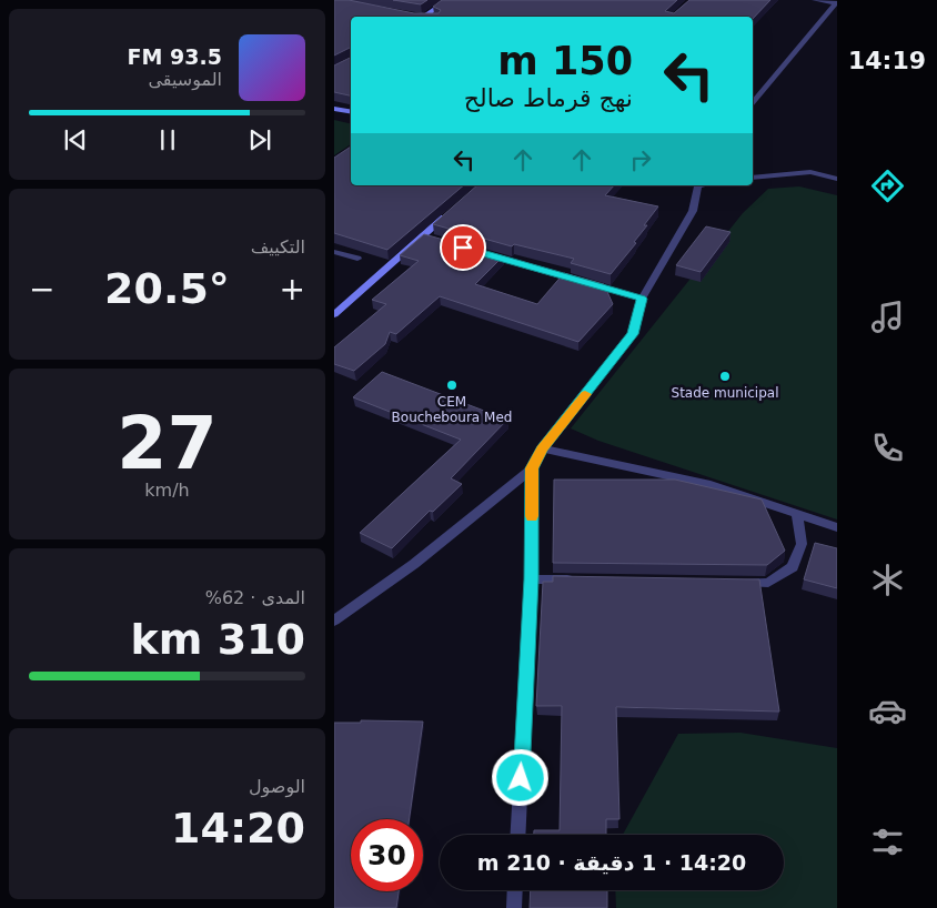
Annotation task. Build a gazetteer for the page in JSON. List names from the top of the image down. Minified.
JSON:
{"places":["Stade municipal","CEM Boucheboura Med"],"page":{"tabs":"14:19","turn":["150 m","نهج قرماط صالح"],"song":["93.5 FM","الموسيقى"],"tile":["التكييف",["27","km/h"],["المدى · 62%","310 km"],["الوصول","14:20"]],"heat":["−","20.5°","+"],"limit":"30","trip":"14:20 · 1 دقيقة · 210 m"}}
